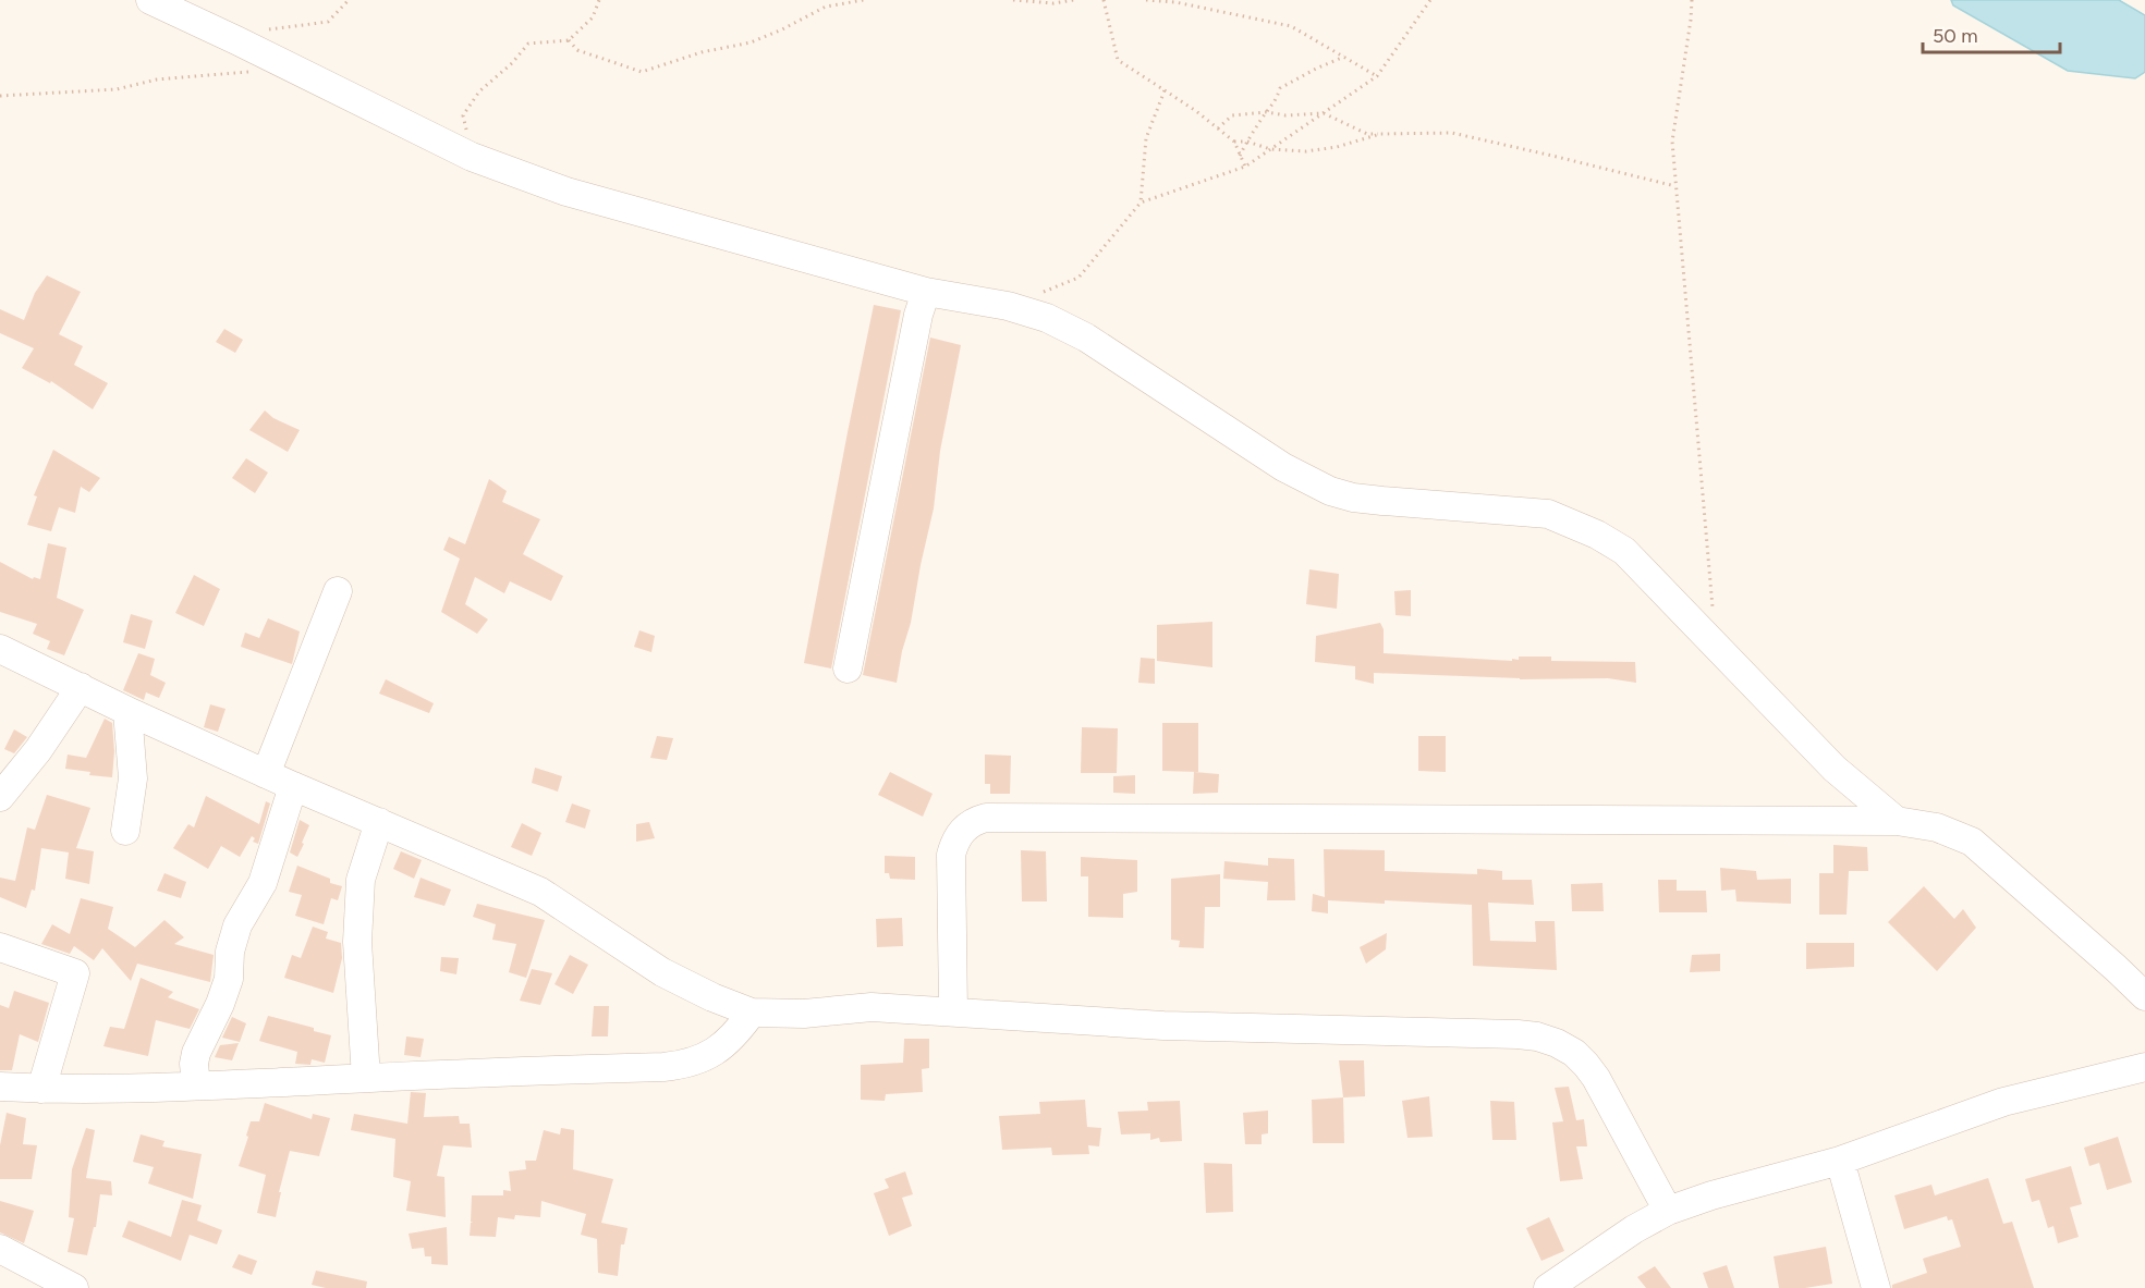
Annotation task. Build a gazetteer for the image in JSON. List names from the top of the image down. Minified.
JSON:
{"scale_bar":"50 m"}
